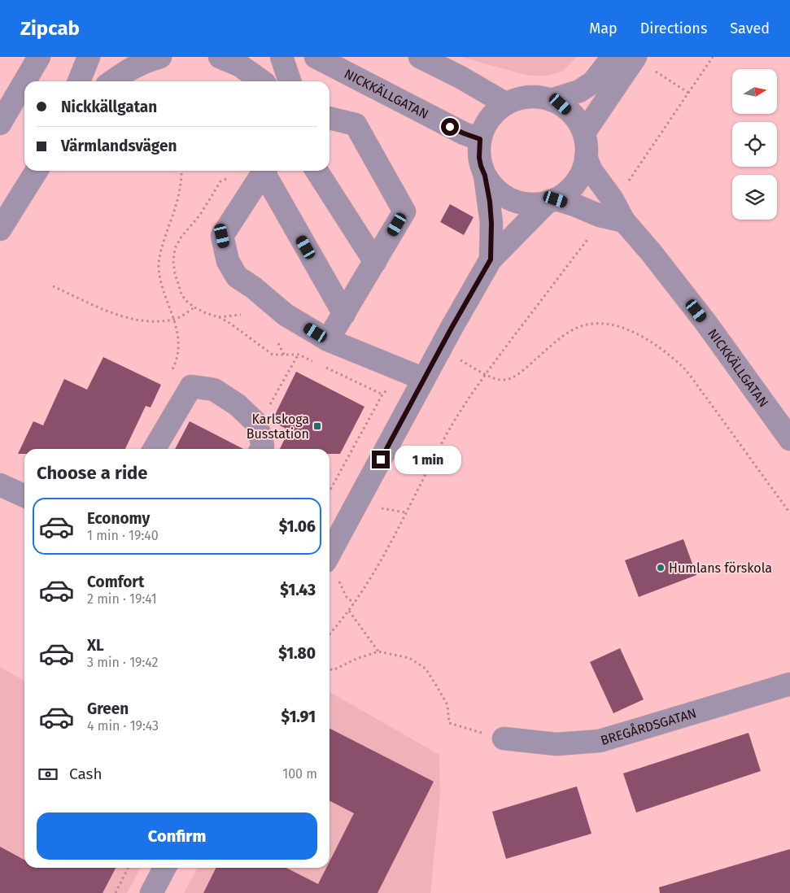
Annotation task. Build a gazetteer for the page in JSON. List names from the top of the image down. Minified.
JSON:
{"streets":{"street":["NICKKÄLLGATAN","BREGÅRDSGATAN"]},"places":{"transit":["Karlskoga Busstation"],"other":["Humlans förskola"]},"north":"right","page":{"header":"Zipcab","nav":["Map","Directions","Saved"],"banner":["Nickkällgatan","Värmlandsvägen"],"bubble":"1 min","heading":"Choose a ride","list":[{"name":"Economy","note":"1 min · 19:40","value":"$1.06"},{"name":"Comfort","note":"2 min · 19:41","value":"$1.43"},{"name":"XL","note":"3 min · 19:42","value":"$1.80"},{"name":"Green","note":"4 min · 19:43","value":"$1.91"}],"pay":["Cash","100 m"],"buttons":"Confirm"}}
